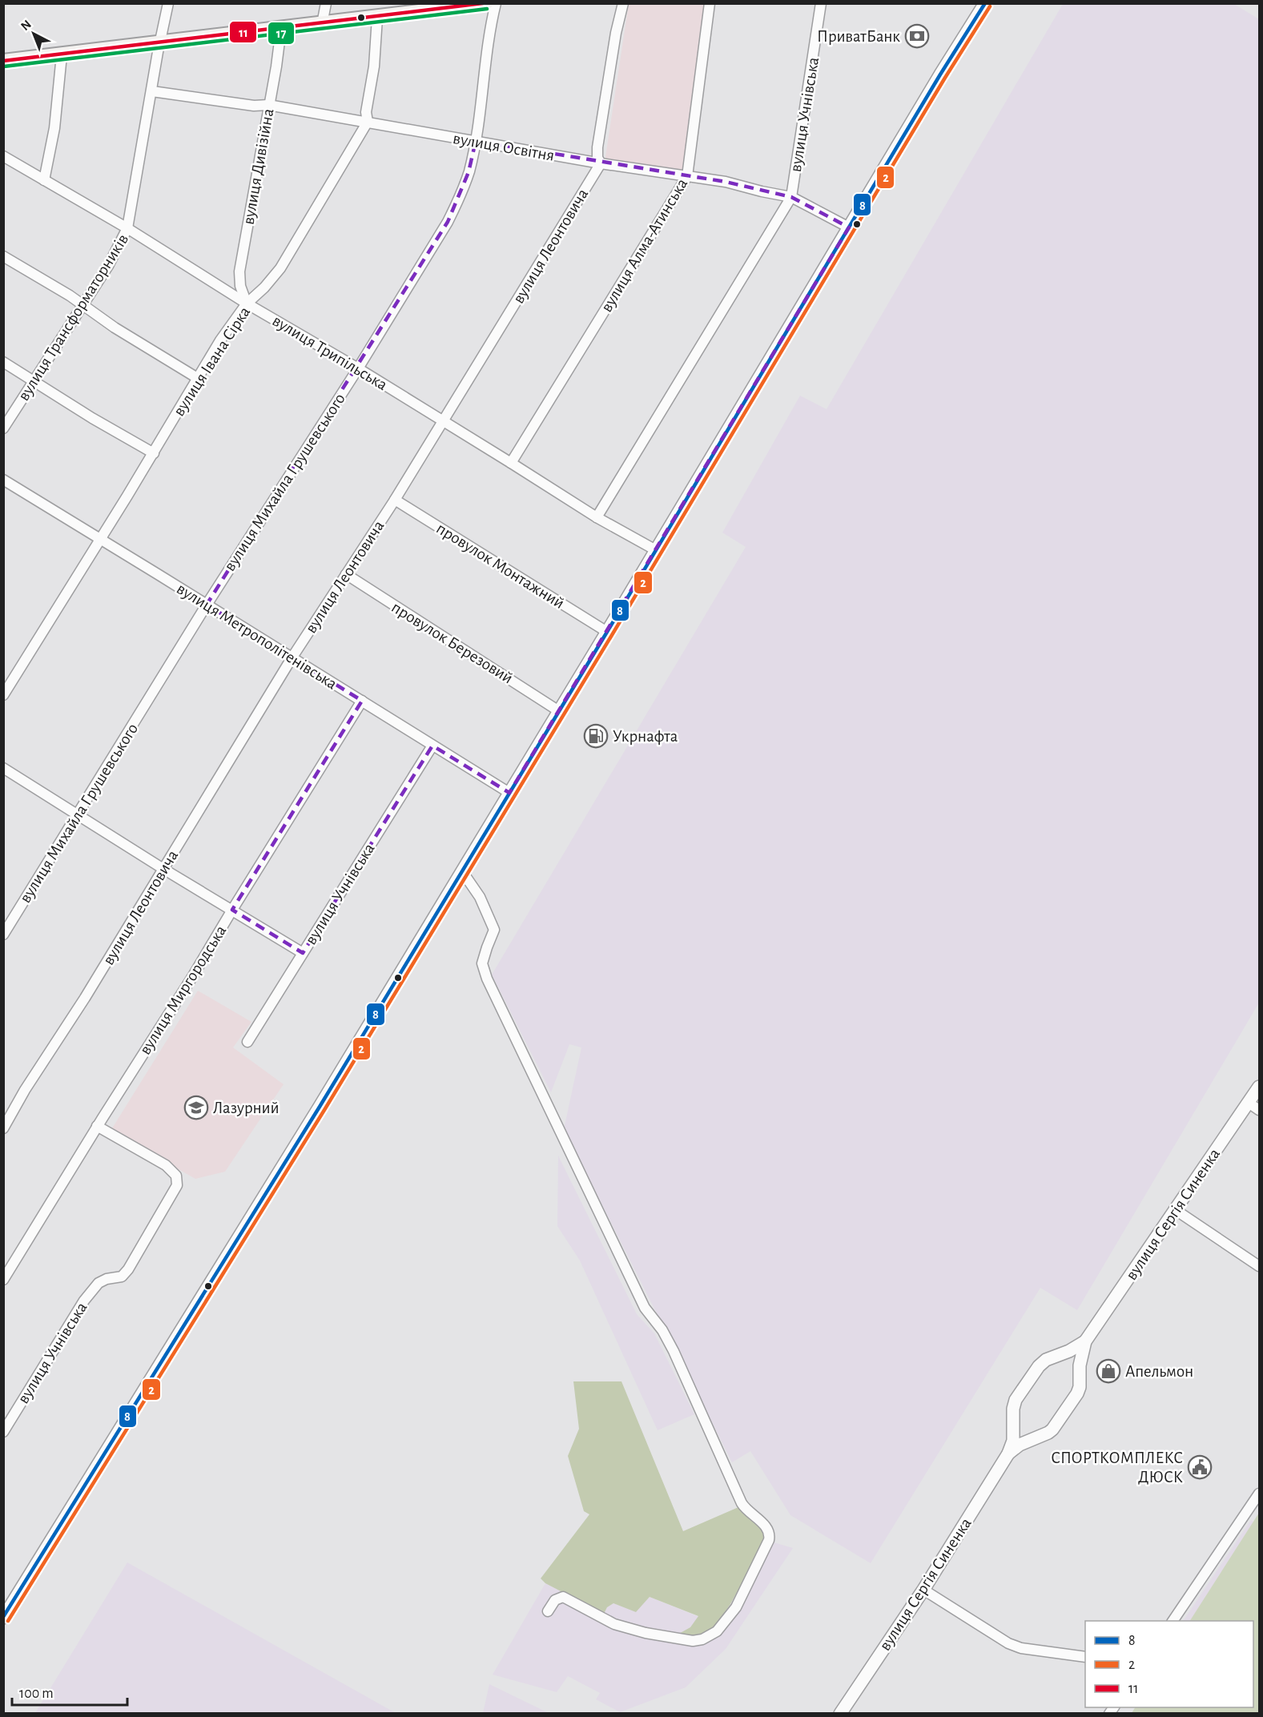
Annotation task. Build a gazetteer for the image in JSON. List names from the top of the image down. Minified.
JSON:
{"streets":{"street":["вулиця Учнівська","вулиця Освітня","вулиця Дивізійна","вулиця Алма-Атинська","вулиця Леонтовича","вулиця Трансформаторників","вулиця Трипільська","вулиця Івана Сірка","вулиця Михайла Грушевського","провулок Монтажний","вулиця Метрополітенівська","провулок Березовий","вулиця Миргородська","вулиця Сергія Синенка"]},"crossings":[["вулиця Учнівська","вулиця Освітня"],["вулиця Учнівська","вулиця Метрополітенівська"],["вулиця Учнівська","вулиця Миргородська"],["вулиця Освітня","вулиця Дивізійна"],["вулиця Освітня","вулиця Алма-Атинська"],["вулиця Освітня","вулиця Леонтовича"],["вулиця Освітня","вулиця Трансформаторників"],["вулиця Освітня","вулиця Івана Сірка"],["вулиця Освітня","вулиця Михайла Грушевського"],["вулиця Дивізійна","вулиця Трипільська"],["вулиця Дивізійна","вулиця Івана Сірка"],["вулиця Алма-Атинська","вулиця Трипільська"],["вулиця Леонтовича","вулиця Трипільська"],["вулиця Леонтовича","провулок Монтажний"],["вулиця Леонтовича","вулиця Метрополітенівська"],["вулиця Леонтовича","провулок Березовий"],["вулиця Трансформаторників","вулиця Трипільська"],["вулиця Трипільська","вулиця Івана Сірка"],["вулиця Трипільська","вулиця Михайла Грушевського"],["вулиця Івана Сірка","вулиця Метрополітенівська"],["вулиця Михайла Грушевського","вулиця Метрополітенівська"],["вулиця Метрополітенівська","вулиця Миргородська"]],"places":{"bank":["ПриватБанк"],"fuel station":["Укрнафта"],"school or university":["Лазурний"],"shop":["Апельмон"],"public building":["СПОРТКОМПЛЕКС ДЮСК"]},"lines":["transit line 8","transit line 11","transit line 2","transit line 17"],"legend":["8","2","11"],"scale_bar":"100 m","north":"top left"}
